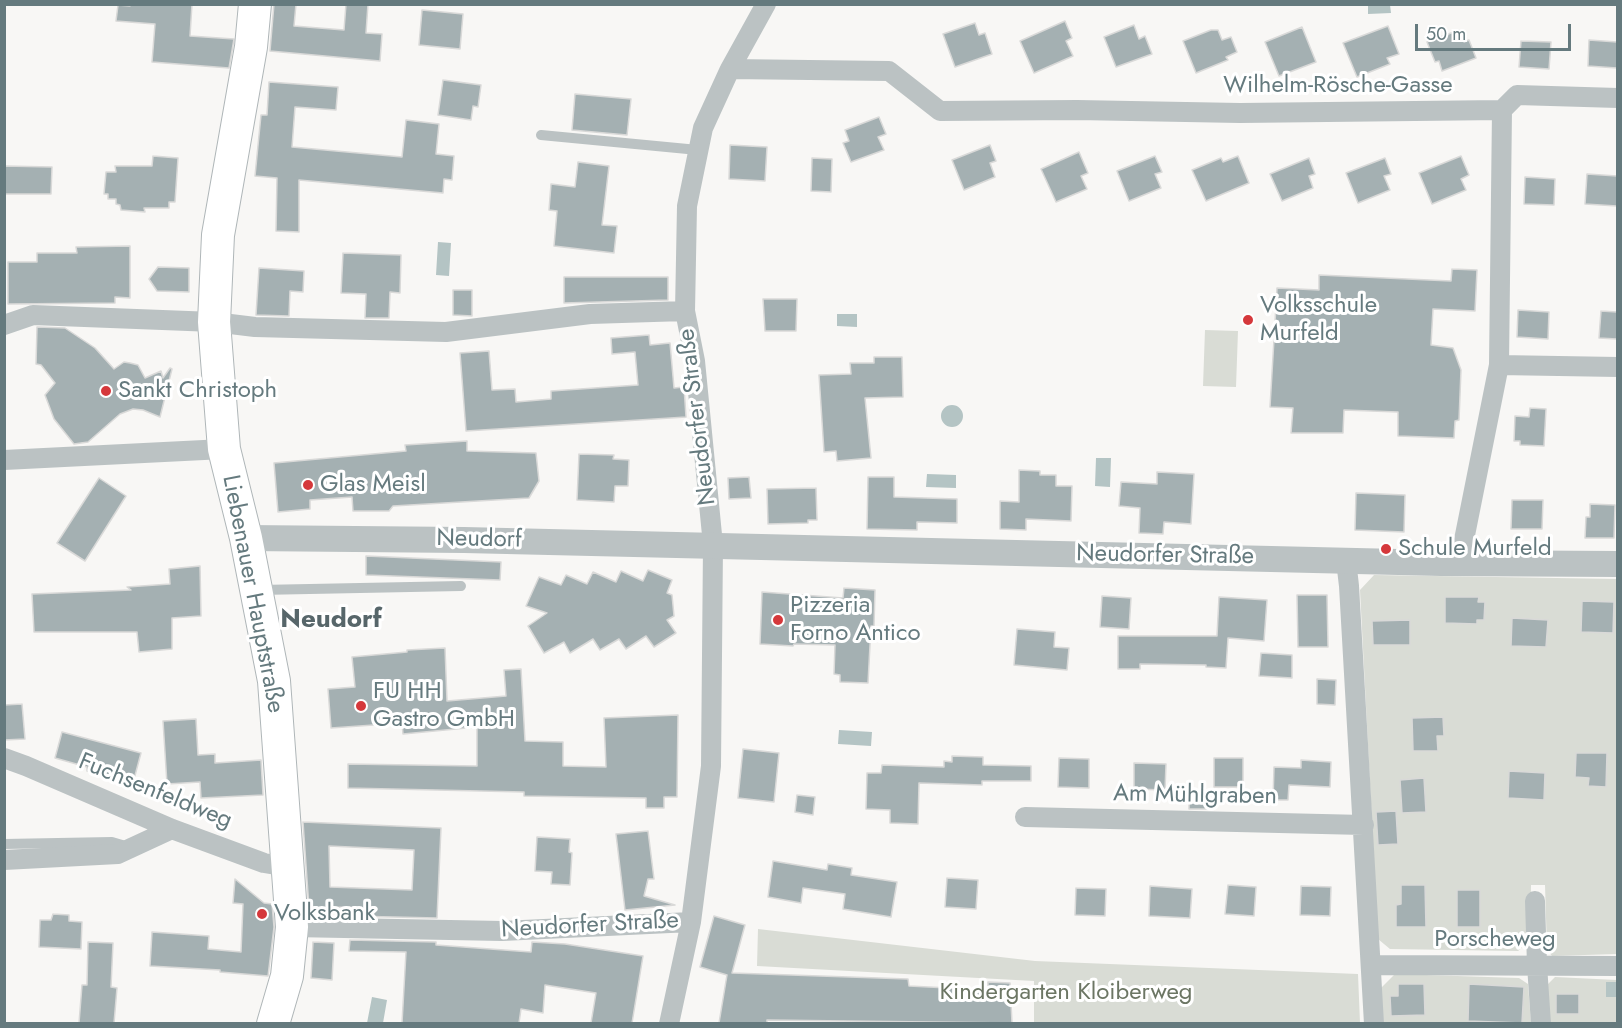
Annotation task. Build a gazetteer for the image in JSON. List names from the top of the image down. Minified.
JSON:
{"streets":{"main road":["Liebenauer Hauptstraße"],"street":["Wilhelm-Rösche-Gasse","Neudorfer Straße","Neudorf","Fuchsenfeldweg","Am Mühlgraben","Porscheweg"]},"crossings":[["Neudorfer Straße","Neudorf"],["Neudorfer Straße","Liebenauer Hauptstraße"],["Neudorf","Liebenauer Hauptstraße"],["Liebenauer Hauptstraße","Fuchsenfeldweg"]],"districts":["Neudorf"],"parks":["Kindergarten Kloiberweg"],"places":["Volksschule Murfeld","Sankt Christoph","Glas Meisl","Schule Murfeld","Pizzeria Forno Antico","FU HH Gastro GmbH","Volksbank"],"scale_bar":"50 m"}
